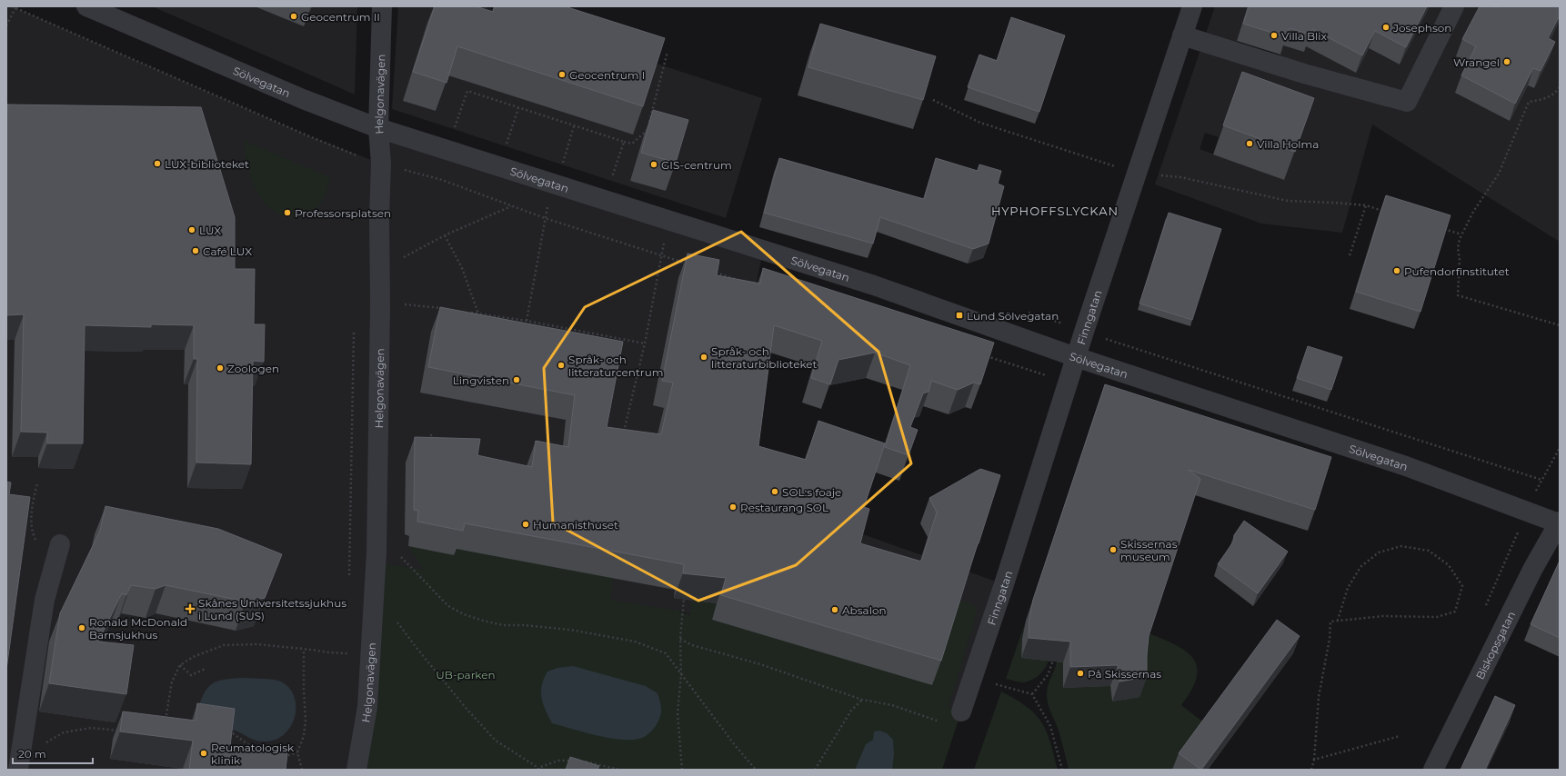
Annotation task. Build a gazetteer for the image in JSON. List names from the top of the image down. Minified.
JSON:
{"streets":{"street":["Sölvegatan","Helgonavägen","Finngatan","Biskopsgatan"]},"crossings":[["Sölvegatan","Helgonavägen"],["Sölvegatan","Finngatan"],["Sölvegatan","Biskopsgatan"]],"districts":["HYPHOFFSLYCKAN"],"parks":["UB-parken"],"places":{"other":["Geocentrum II","Josephson","Villa Blix","Wrangel","Geocentrum I","Villa Holma","LUX-biblioteket","GIS-centrum","Professorsplatsen","LUX","Café LUX","Pufendorfinstitutet","Språk- och litteraturbiblioteket","Språk- och litteraturcentrum","Zoologen","Lingvisten","SOL:s foaje","Restaurang SOL","Humanisthuset","Skissernas museum","Absalon","Ronald McDonald Barnsjukhus","På Skissernas","Reumatologisk klinik"],"transit":["Lund Sölvegatan"],"health":["Skånes Universitetssjukhus i Lund (SUS)"]},"scale_bar":"20 m"}
